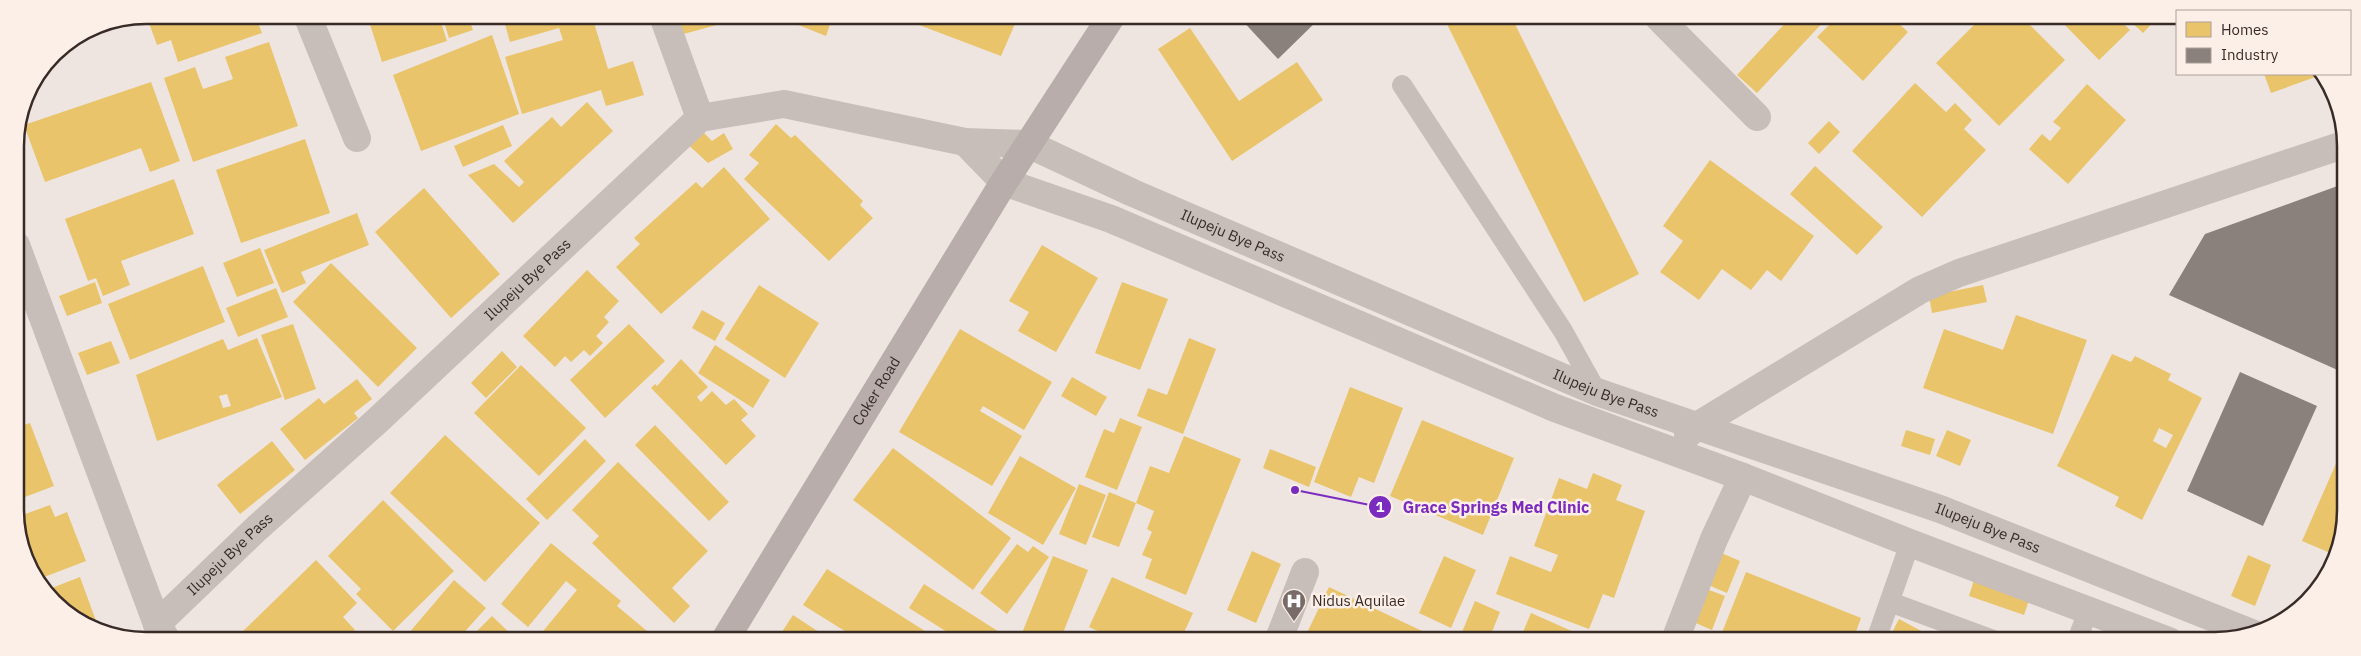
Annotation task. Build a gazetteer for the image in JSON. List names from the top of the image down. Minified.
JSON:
{"streets":{"main road":["Coker Road"],"street":["Ilupeju Bye Pass"]},"crossings":[["Ilupeju Bye Pass","Coker Road"]],"places":{"other":["Grace Springs Med Clinic"],"hospital":["Nidus Aquilae"]},"legend":["Homes","Industry"]}
